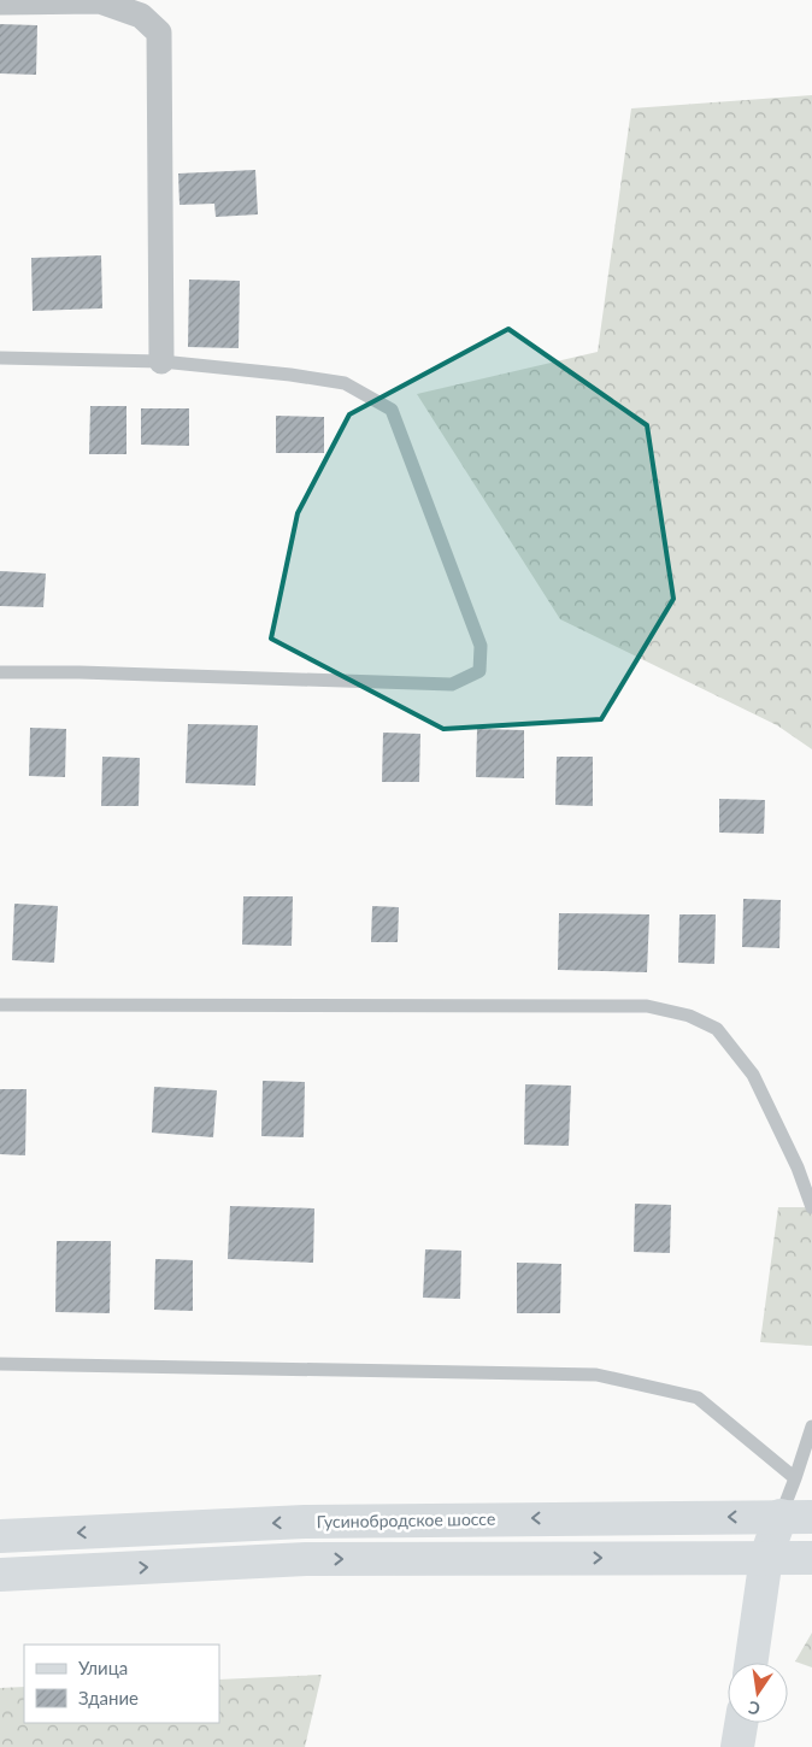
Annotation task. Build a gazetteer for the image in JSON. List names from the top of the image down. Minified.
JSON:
{"streets":{"main road":["Гусинобродское шоссе"]},"legend":["Улица","Здание"],"north":"bottom"}
